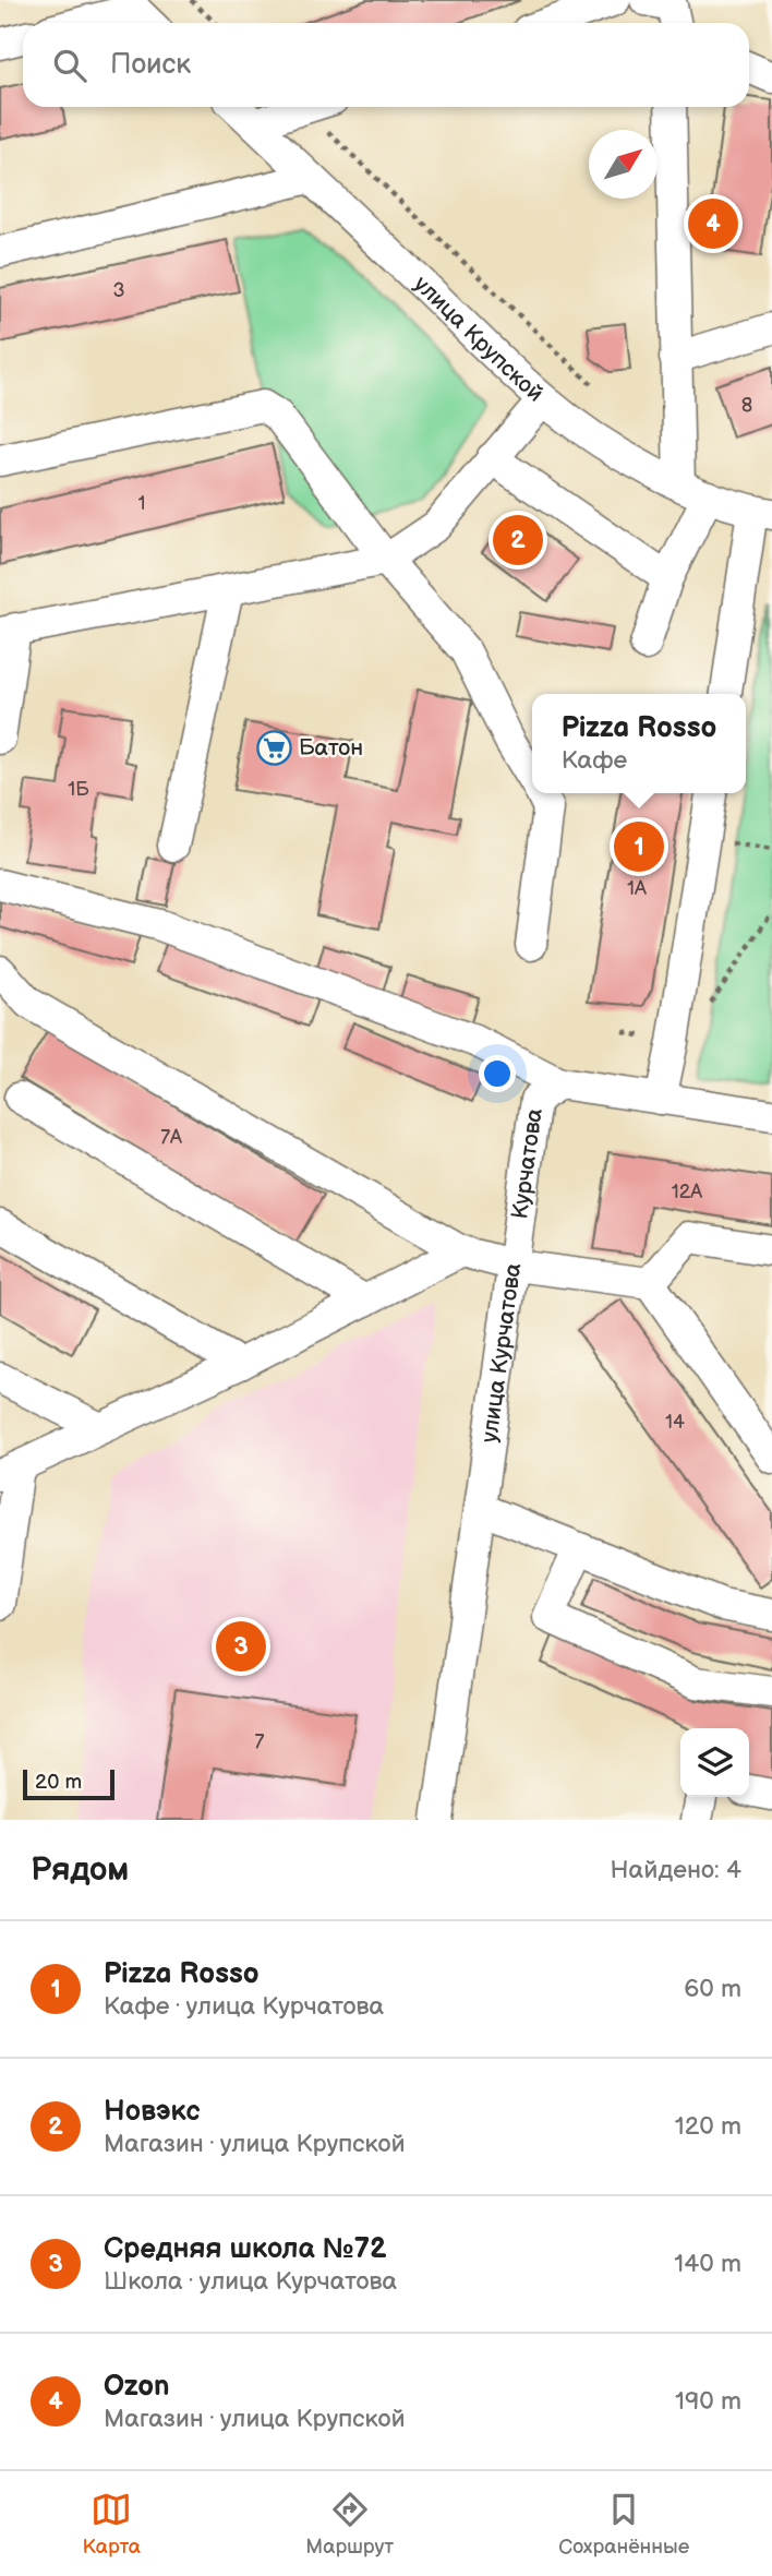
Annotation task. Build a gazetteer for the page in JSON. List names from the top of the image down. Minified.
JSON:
{"streets":{"street":["улица Крупской","Курчатова","улица Курчатова"]},"crossings":[["Курчатова","улица Курчатова"]],"places":{"supermarket":["Батон"]},"house_numbers":["3","8","1","1Б","1А","7А","12А","14","7"],"scale_bar":"20 m","north":"top right","page":{"search":"Поиск","pins":["4","2","1","3"],"popup":["Pizza Rosso","Кафе"],"scale":"20 m","heading":["Рядом","Найдено: 4"],"list":[{"mark":"1","name":"Pizza Rosso","note":"Кафе · улица Курчатова","value":"60 m"},{"mark":"2","name":"Новэкс","note":"Магазин · улица Крупской","value":"120 m"},{"mark":"3","name":"Средняя школа №72","note":"Школа · улица Курчатова","value":"140 m"},{"mark":"4","name":"Ozon","note":"Магазин · улица Крупской","value":"190 m"}],"nav":["Карта","Маршрут","Сохранённые"]}}
